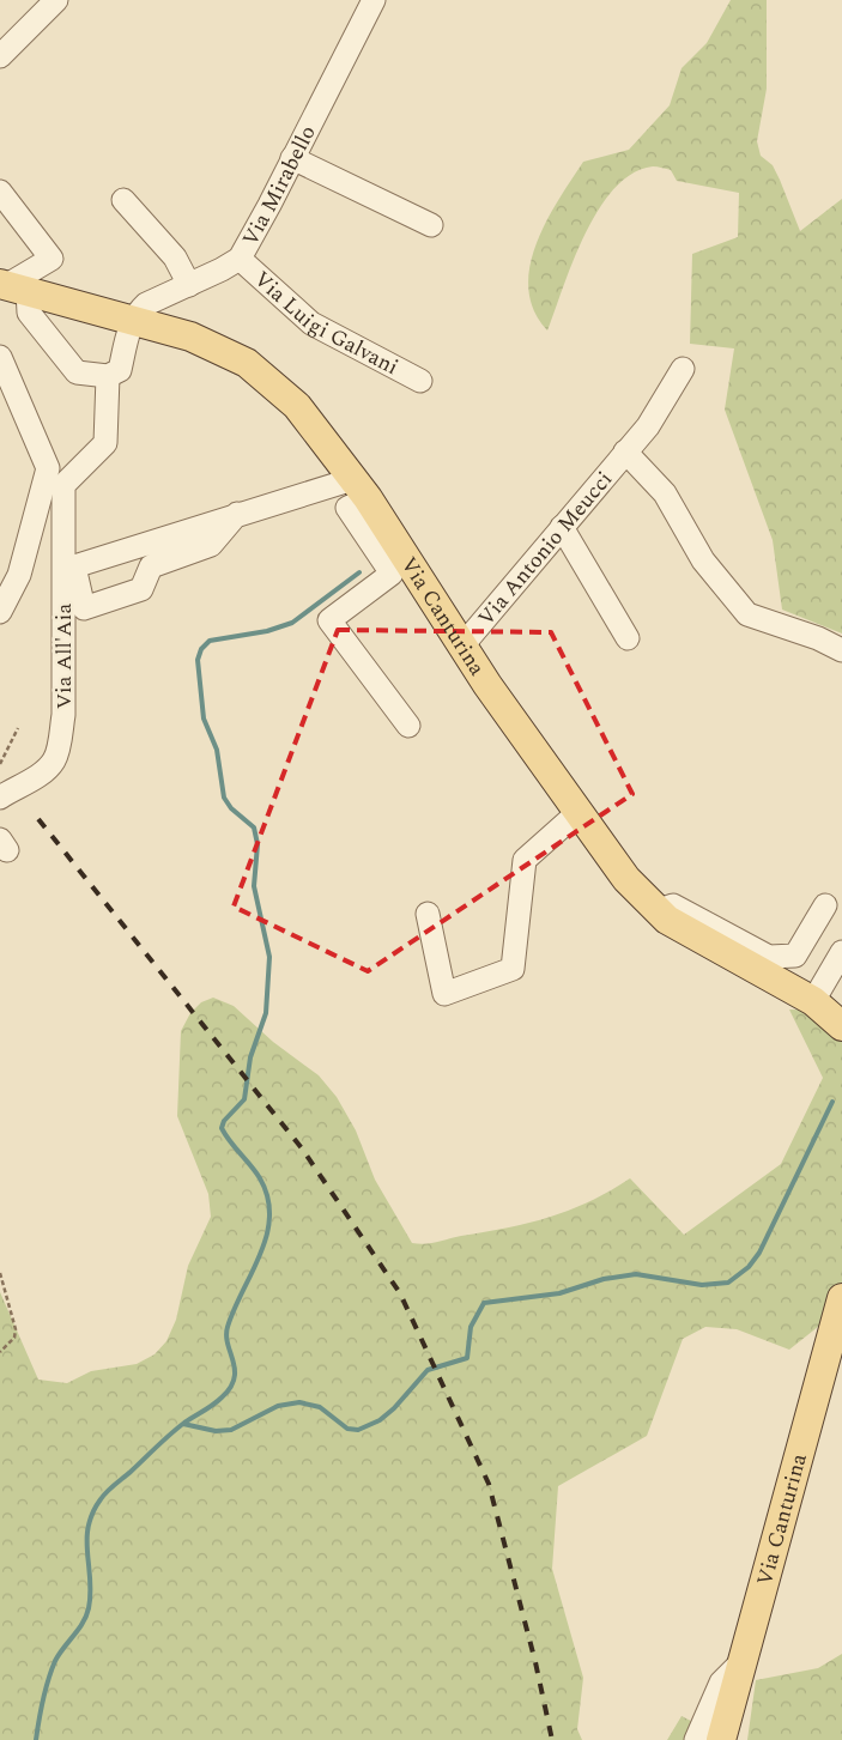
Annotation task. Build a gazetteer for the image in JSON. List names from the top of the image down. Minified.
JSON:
{"streets":{"main road":["Via Canturina"],"street":["Via Mirabello","Via Luigi Galvani","Via Antonio Meucci","Via All'Aia"]},"crossings":[["Via Mirabello","Via Luigi Galvani"],["Via Mirabello","Via Canturina"],["Via Antonio Meucci","Via Canturina"]]}
